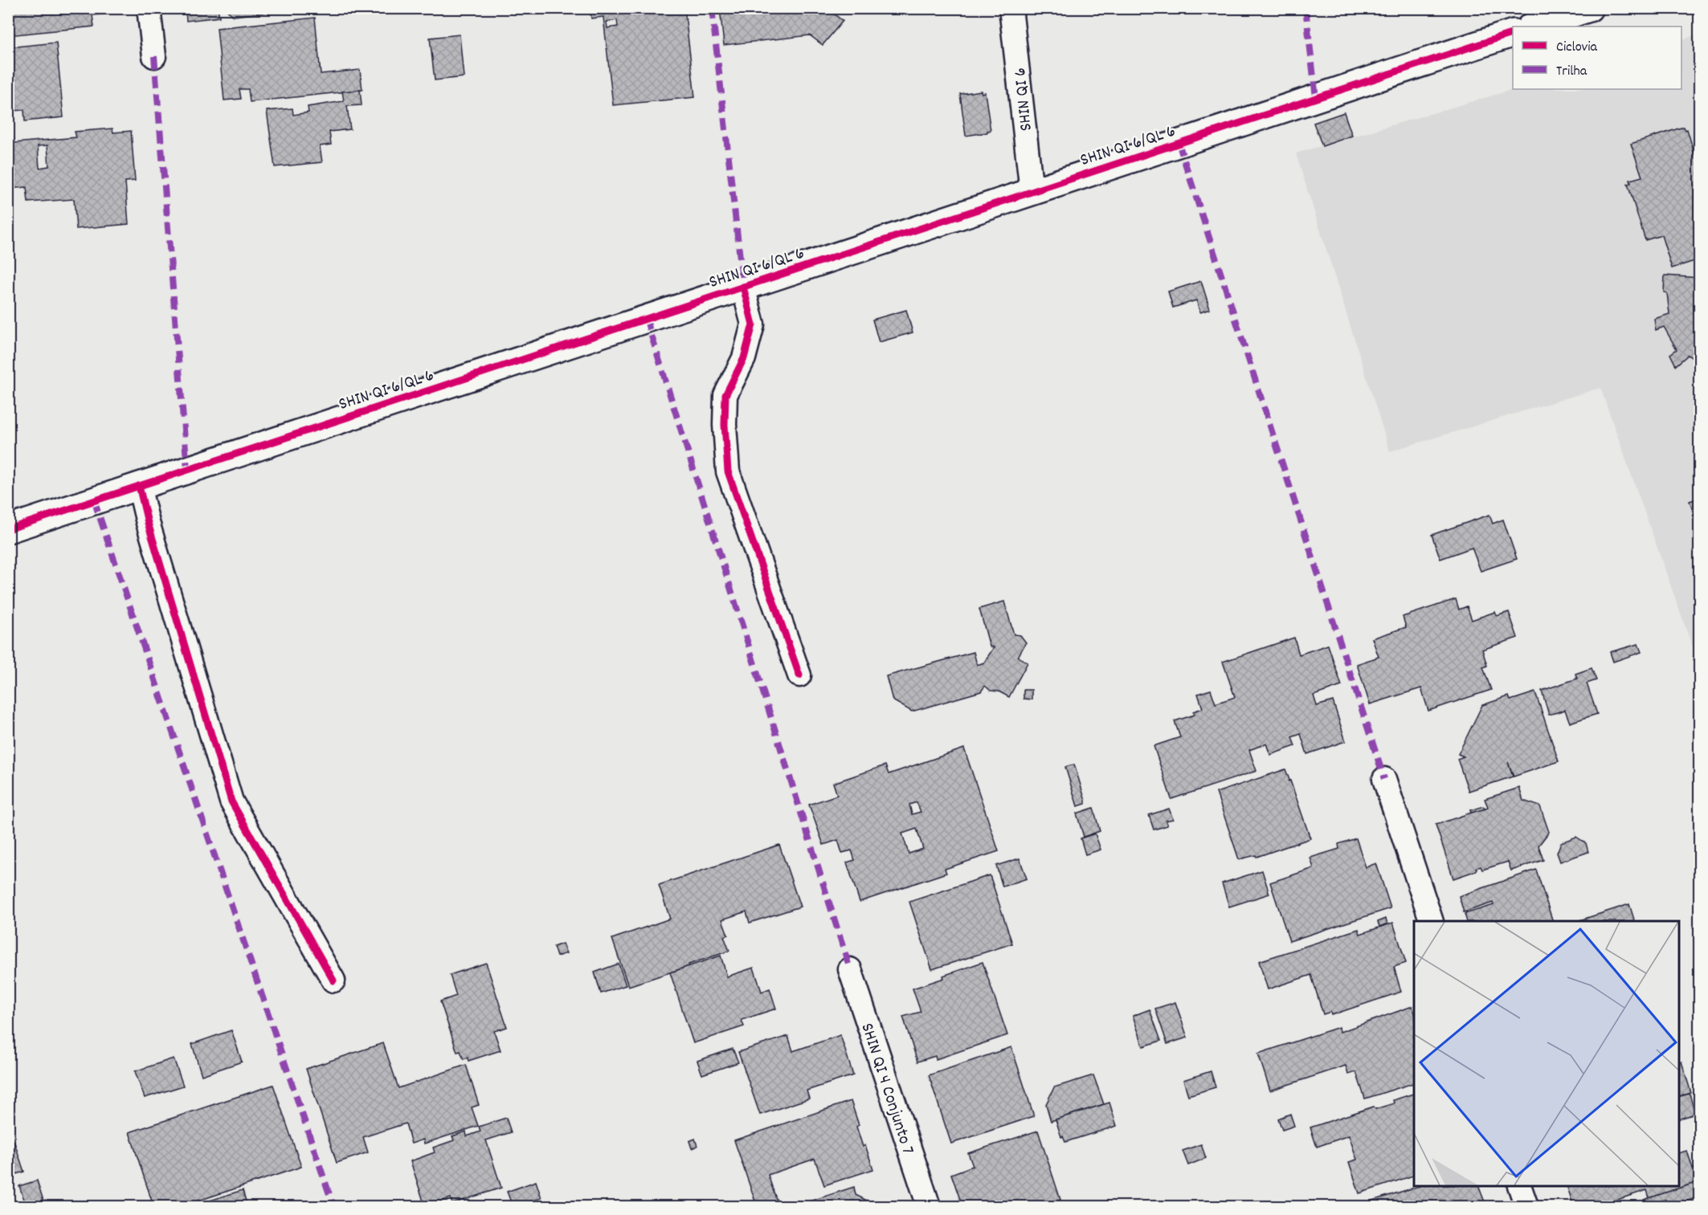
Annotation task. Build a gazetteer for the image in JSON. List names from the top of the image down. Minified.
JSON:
{"streets":{"street":["SHIN QI 6","SHIN QI 6/QL 6","SHIN QI 4 Conjunto 7"]},"crossings":[["SHIN QI 6","SHIN QI 6/QL 6"]],"legend":["Ciclovia","Trilha"]}
